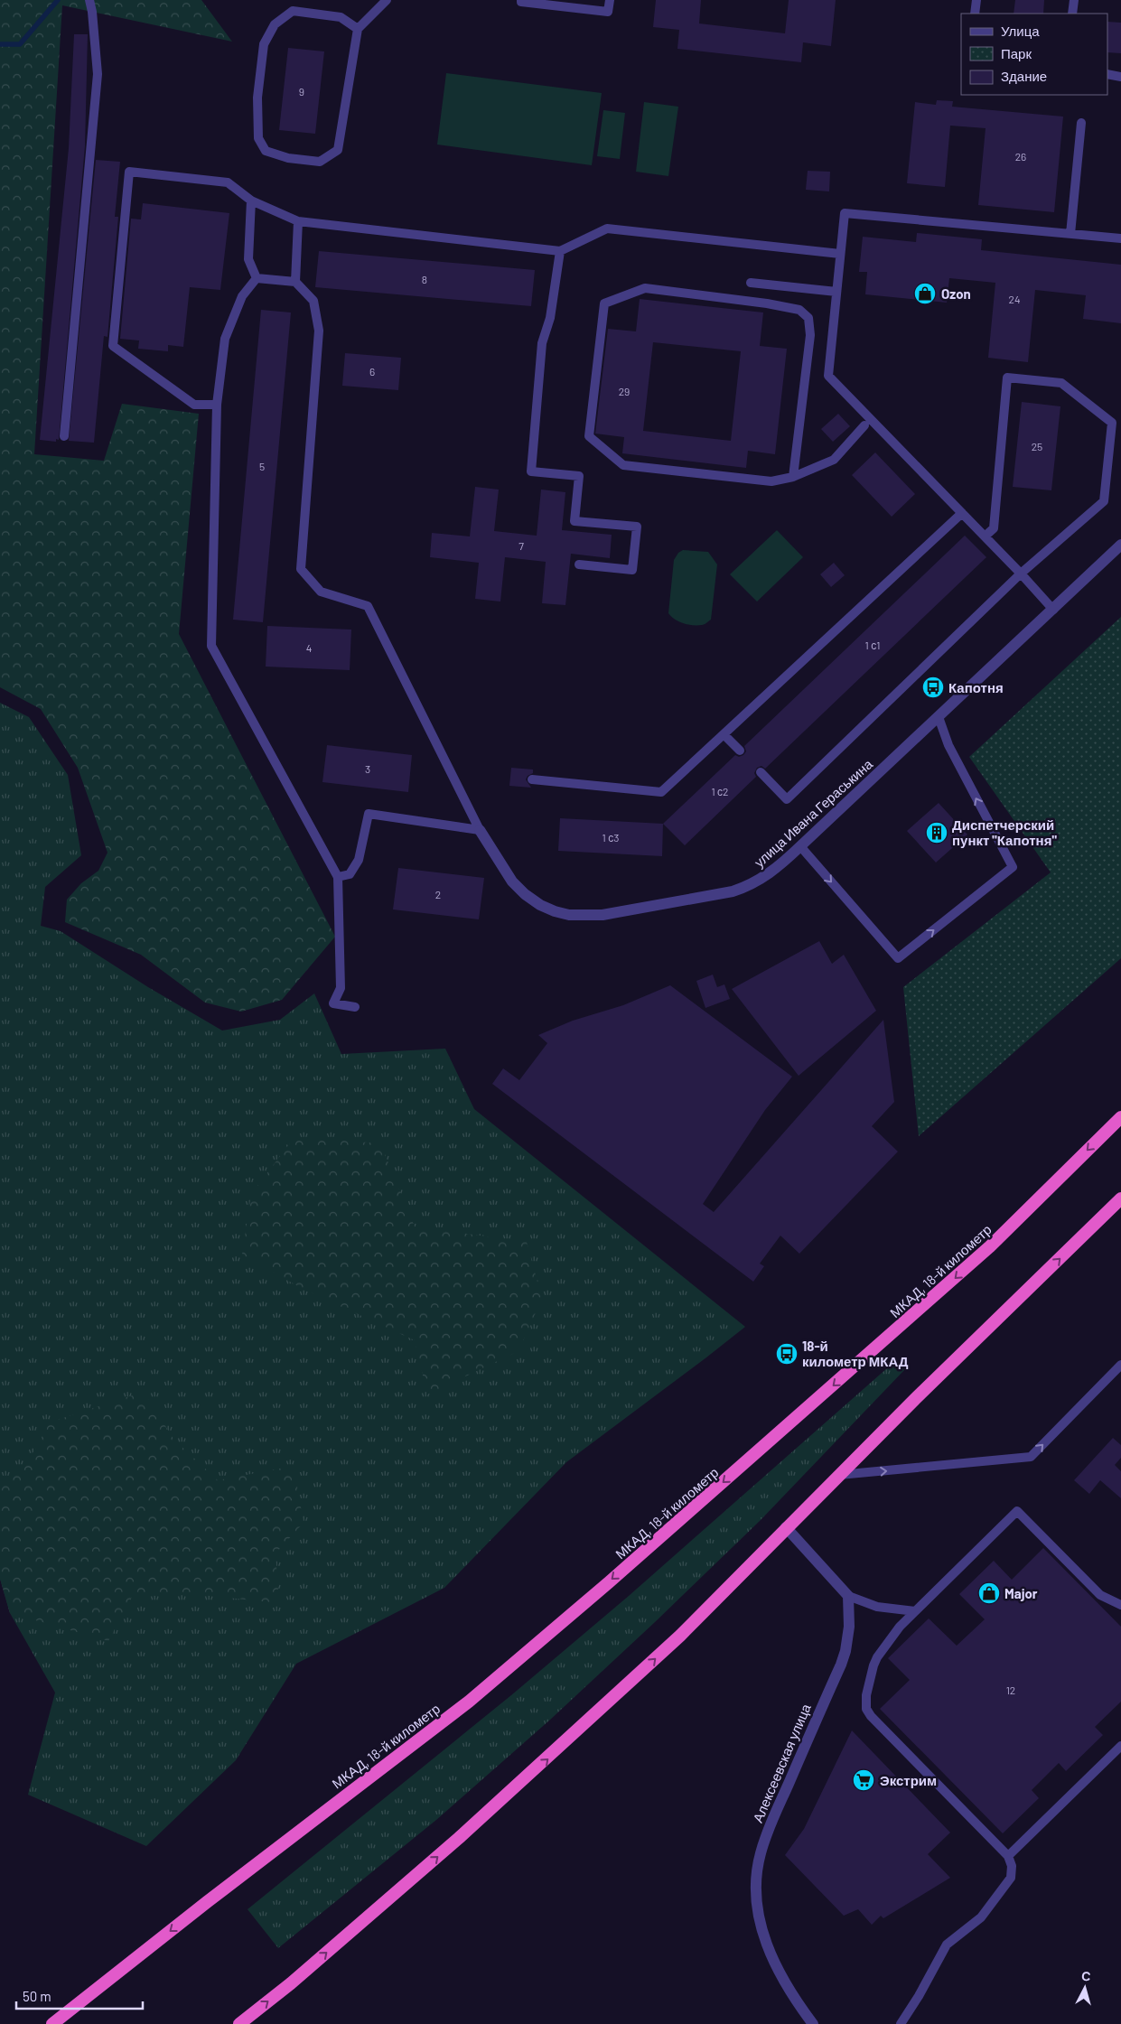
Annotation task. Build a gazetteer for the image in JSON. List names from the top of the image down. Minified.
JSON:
{"streets":{"highway":["МКАД, 18-й километр"],"street":["улица Ивана Гераськина","Алексеевская улица"]},"places":{"shop":["Ozon","Major"],"bus stop":["Капотня","18-й километр МКАД"],"building":["Диспетчерский пункт \"Капотня\""],"supermarket":["Экстрим"]},"house_numbers":["9","26","8","24","6","29","25","5","7","1 с1","4","3","1 с2","1 с3","2","12"],"legend":["Улица","Парк","Здание"],"scale_bar":"50 m","north":"top"}
